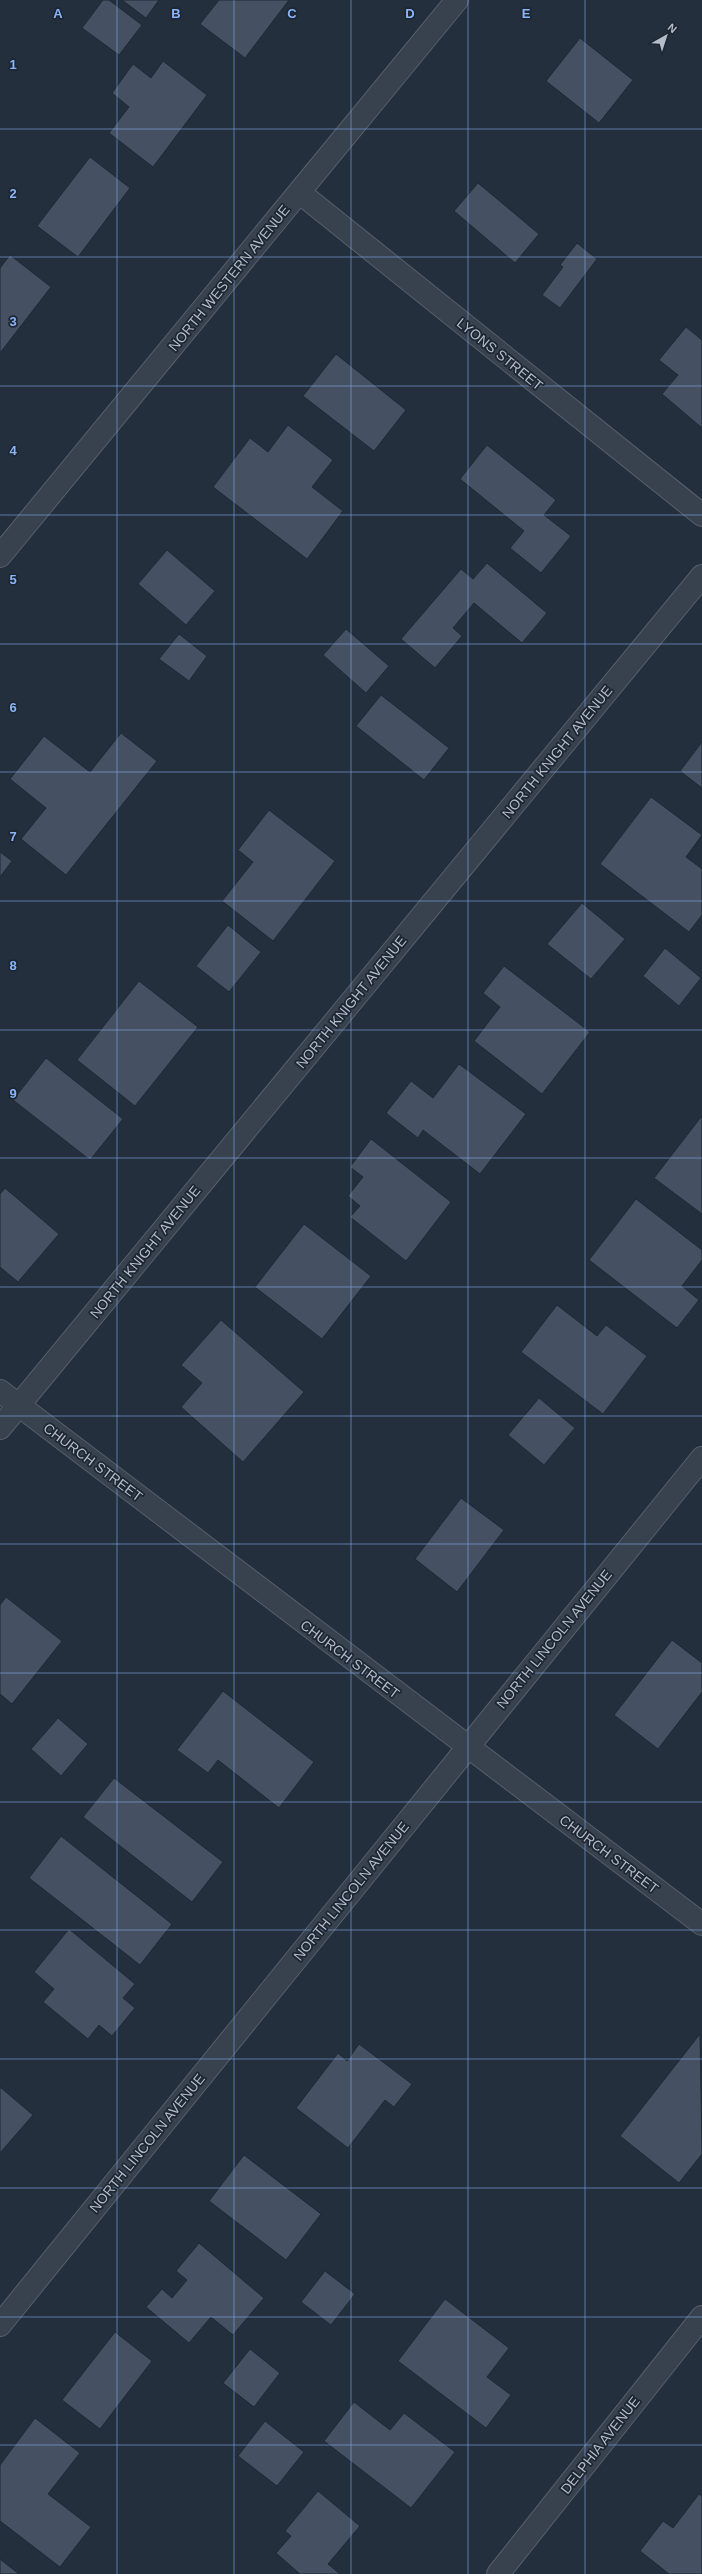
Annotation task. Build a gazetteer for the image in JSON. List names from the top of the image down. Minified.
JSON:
{"streets":{"street":["NORTH WESTERN AVENUE","LYONS STREET","NORTH KNIGHT AVENUE","CHURCH STREET","NORTH LINCOLN AVENUE","DELPHIA AVENUE"]},"crossings":[["NORTH WESTERN AVENUE","LYONS STREET"],["NORTH KNIGHT AVENUE","CHURCH STREET"],["CHURCH STREET","NORTH LINCOLN AVENUE"]],"north":"top right","grid":{"columns":["A","B","C","D","E"],"rows":["1","2","3","4","5","6","7","8","9"]}}
